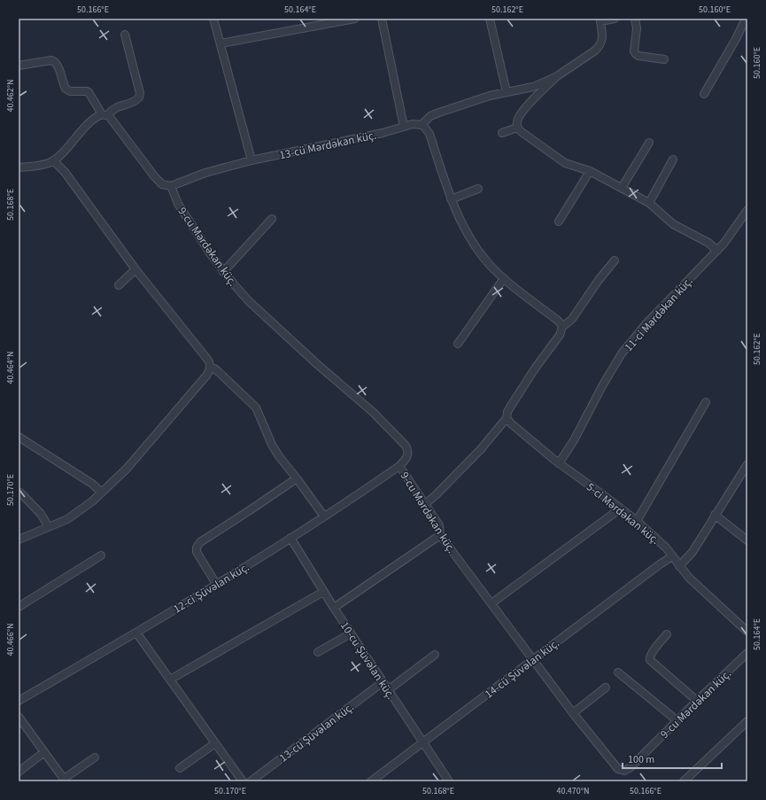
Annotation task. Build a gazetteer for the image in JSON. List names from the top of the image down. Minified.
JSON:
{"streets":{"street":["13-cü Mərdəkan küç.","9-cu Mərdəkan küç.","11-ci Mərdəkan küç.","5-ci Mərdəkan küç.","12-ci Şüvəlan küç.","10-cu Şüvəlan küç.","14-cü Şüvəlan küç.","13-cü Şüvəlan küç."]},"crossings":[["13-cü Mərdəkan küç.","9-cu Mərdəkan küç."],["9-cu Mərdəkan küç.","12-ci Şüvəlan küç."],["9-cu Mərdəkan küç.","14-cü Şüvəlan küç."],["11-ci Mərdəkan küç.","5-ci Mərdəkan küç."],["5-ci Mərdəkan küç.","14-cü Şüvəlan küç."],["12-ci Şüvəlan küç.","10-cu Şüvəlan küç."],["10-cu Şüvəlan küç.","14-cü Şüvəlan küç."],["10-cu Şüvəlan küç.","13-cü Şüvəlan küç."]],"scale_bar":"100 m","coordinates":["50.166°E","50.164°E","50.162°E","50.160°E","40.462°N","50.168°E","40.464°N","50.170°E","40.466°N","40.470°N"]}
